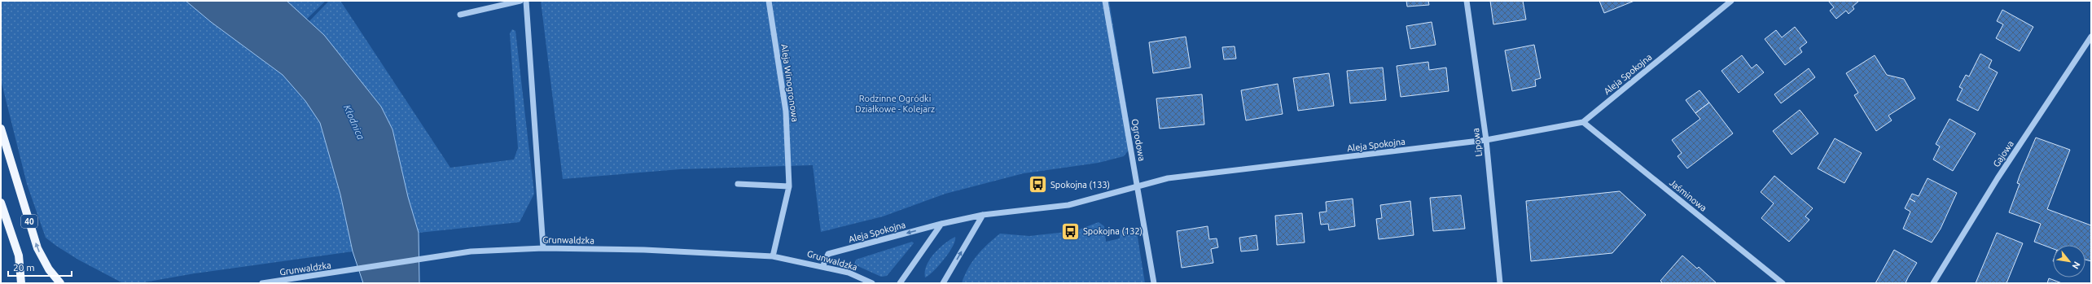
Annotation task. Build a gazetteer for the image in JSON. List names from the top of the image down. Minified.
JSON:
{"streets":{"main road":["40"],"street":["Aleja Spokojna","Aleja Winogronowa","Ogrodowa","Lipowa","Gajowa","Jaśminowa","Grunwaldzka"]},"crossings":[["Aleja Spokojna","Ogrodowa"],["Aleja Spokojna","Lipowa"],["Aleja Spokojna","Jaśminowa"],["Aleja Spokojna","Grunwaldzka"],["Aleja Winogronowa","Grunwaldzka"]],"water":["Kłodnica"],"parks":["Rodzinne Ogródki Działkowe - Kolejarz"],"places":{"bus stop":["Spokojna (133)","Spokojna (132)"]},"scale_bar":"20 m","north":"bottom right"}
